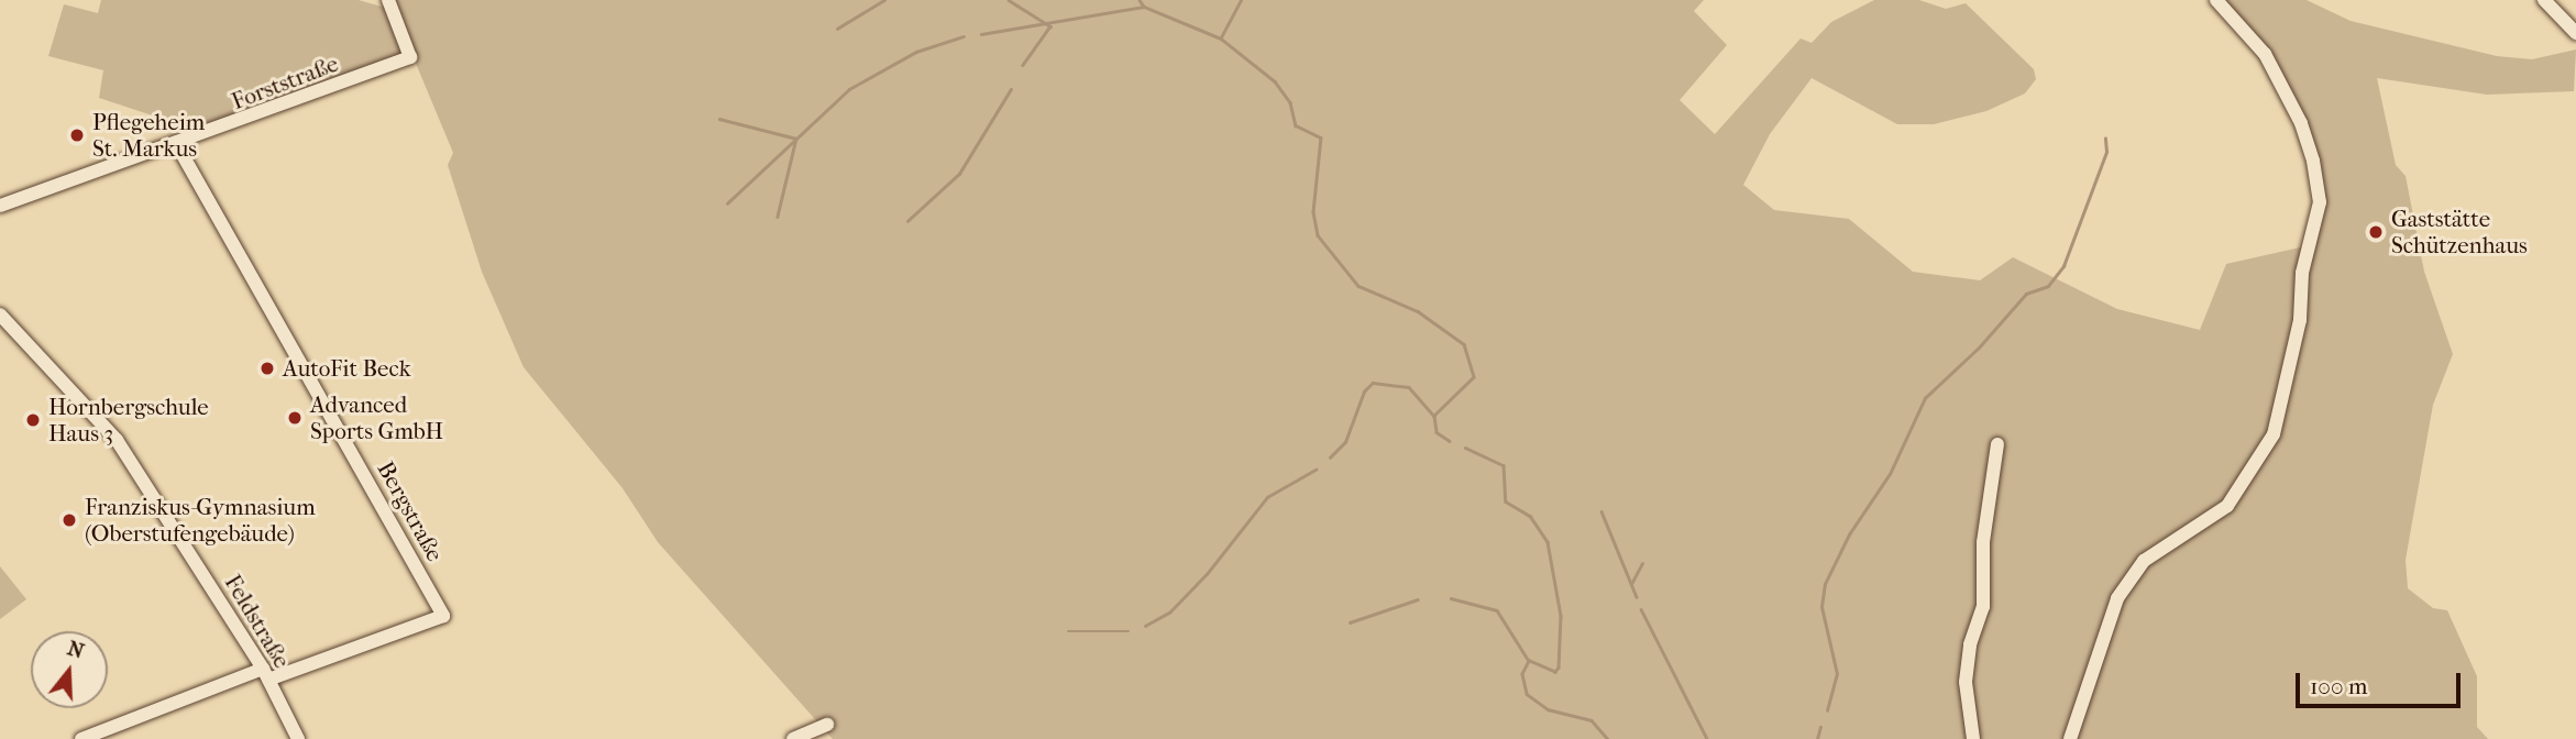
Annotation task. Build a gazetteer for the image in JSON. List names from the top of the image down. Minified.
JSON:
{"streets":{"street":["Forststraße","Bergstraße","Feldstraße"]},"crossings":[["Forststraße","Bergstraße"],["Bergstraße","Feldstraße"]],"places":["Pflegeheim St. Markus","Gaststätte Schützenhaus","AutoFit Beck","Advanced Sports GmbH","Hornbergschule Haus 3","Franziskus-Gymnasium (Oberstufengebäude)"],"scale_bar":"100 m","north":"top"}
